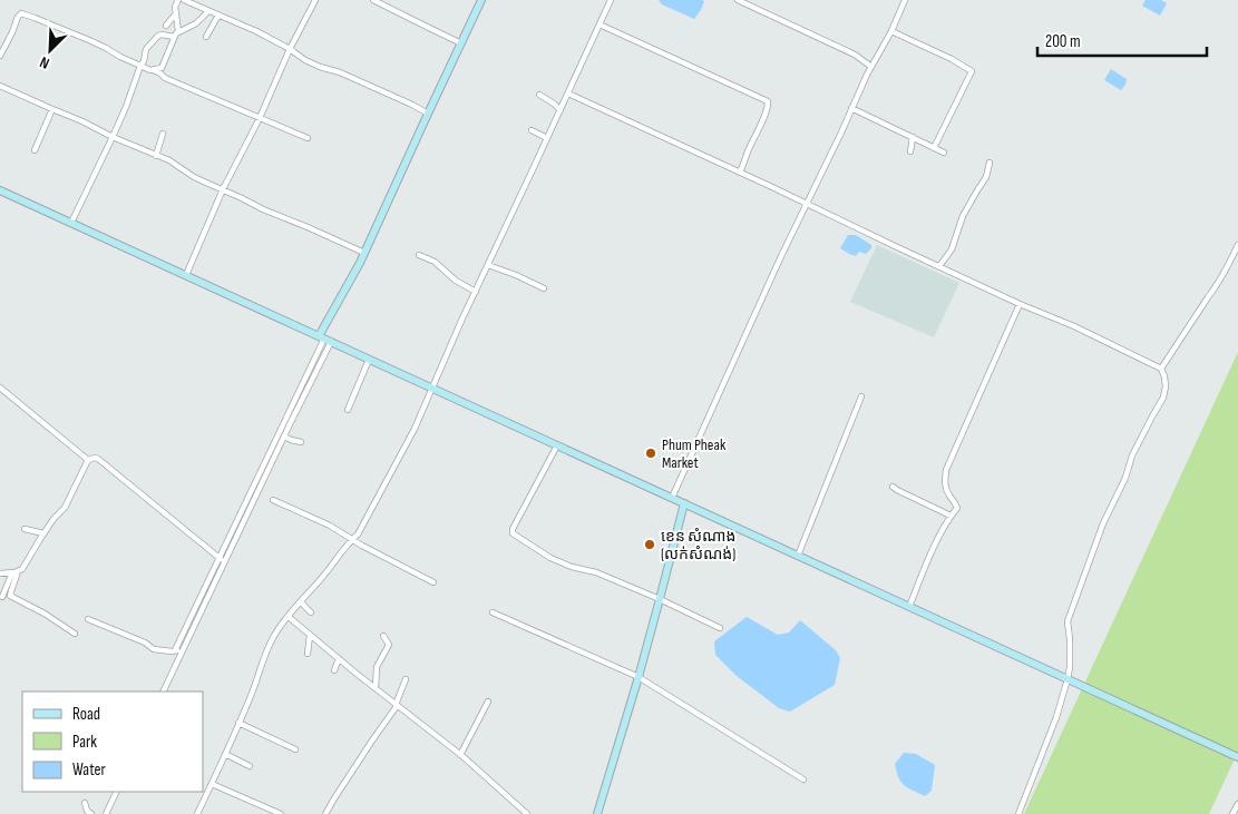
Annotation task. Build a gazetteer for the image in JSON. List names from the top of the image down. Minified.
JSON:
{"places":["Phum Pheak Market","ខេន សំណាង (លក់សំណង់)"],"legend":["Road","Park","Water"],"scale_bar":"200 m","north":"bottom left"}
